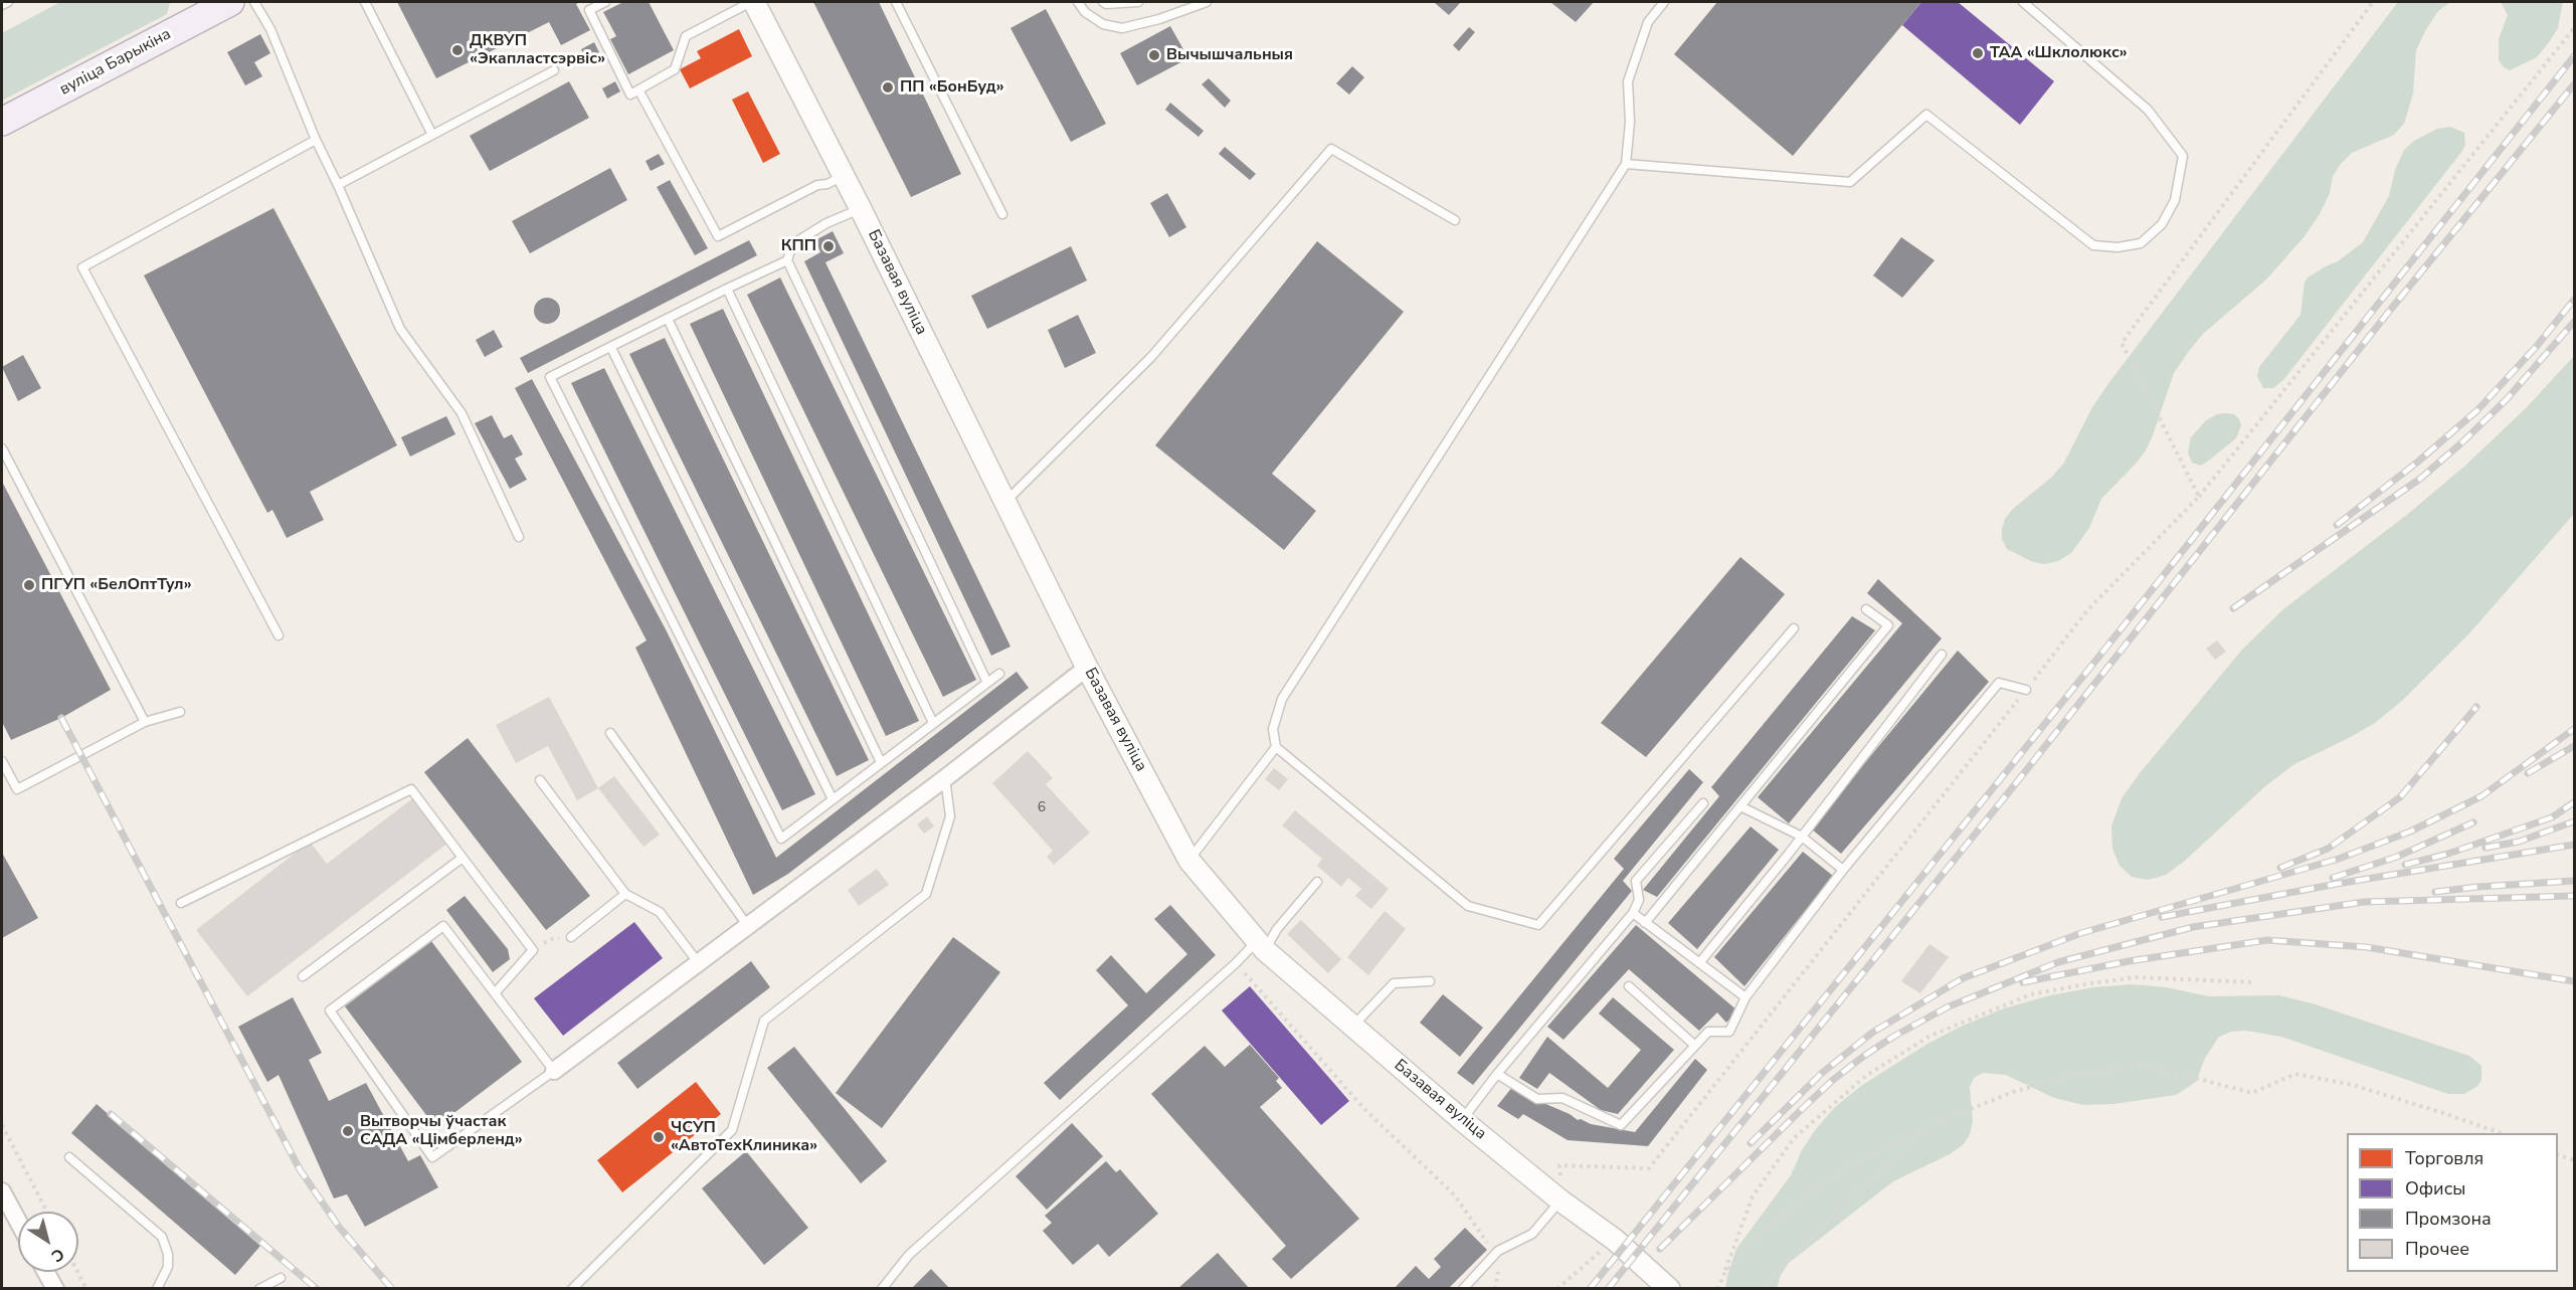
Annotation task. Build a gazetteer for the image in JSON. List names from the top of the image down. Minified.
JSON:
{"streets":{"main road":["вуліца Барыкіна"],"street":["Базавая вуліца"]},"places":["ДКВУП «Экапластсэрвіс»","ТАА «Шклолюкс»","Вычышчальныя","ПП «БонБуд»","КПП","ПГУП «БелОптТул»","Вытворчы ўчастак САДА «Цімберленд»","ЧСУП «АвтоТехКлиника»"],"house_numbers":["6"],"legend":["Торговля","Офисы","Промзона","Прочее"],"north":"bottom right"}
